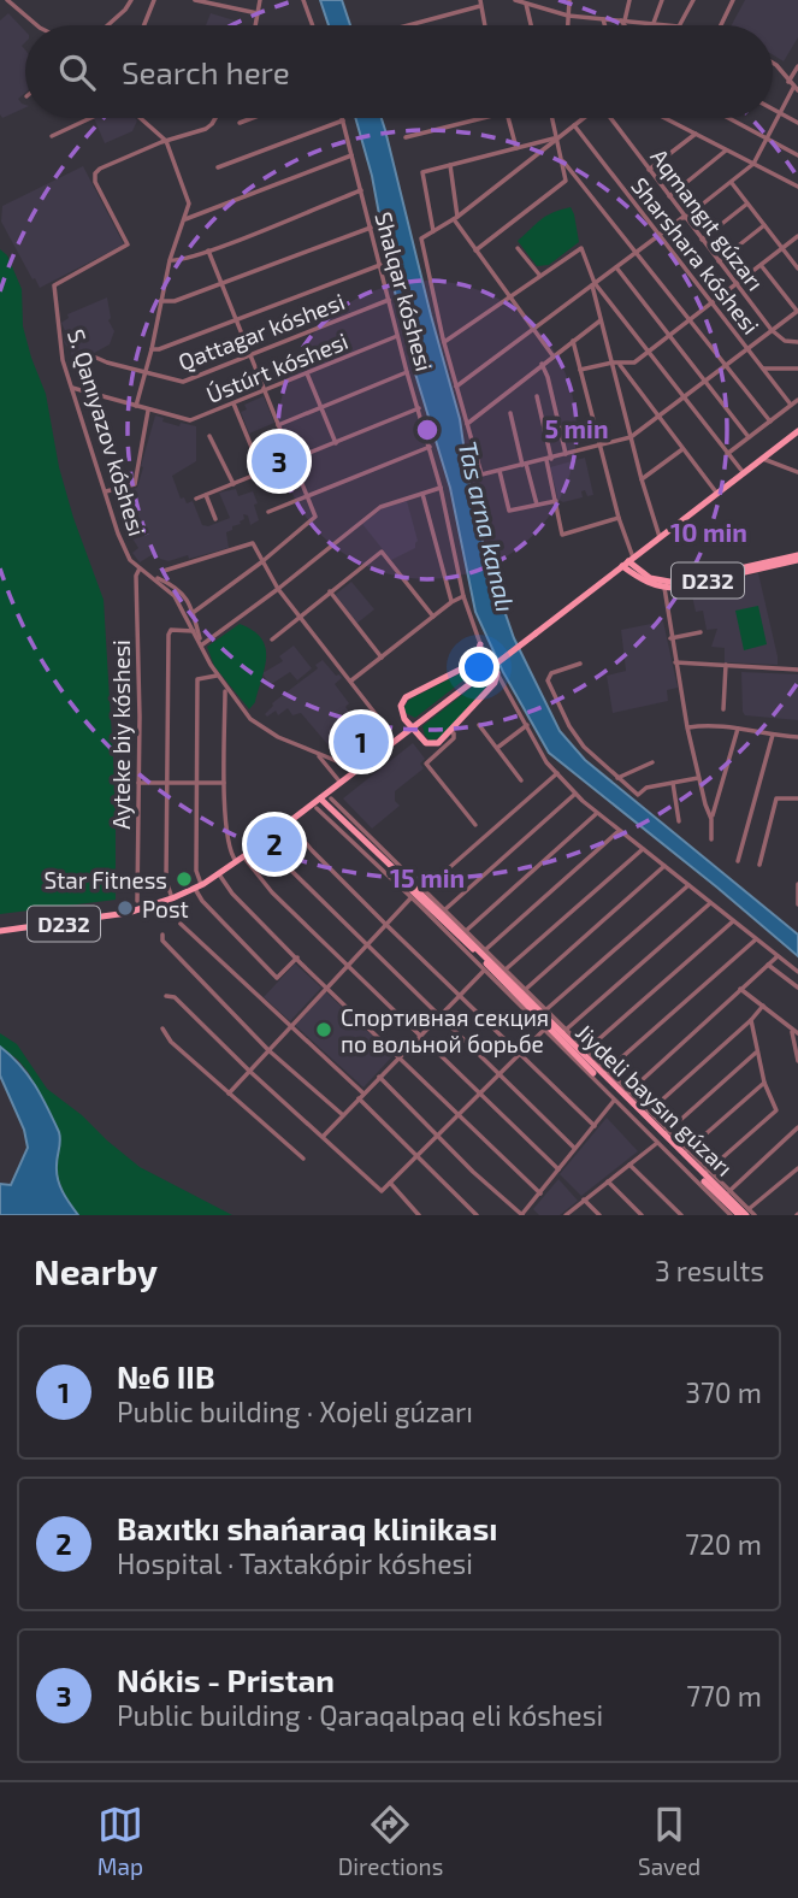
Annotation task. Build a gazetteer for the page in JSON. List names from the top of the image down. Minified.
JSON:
{"streets":{"main road":["D232","Jiydeli baysın gúzarı"],"street":["Aqmangıt gúzarı","Sharshara kóshesi","Shalqar kóshesi","Qattagar kóshesi","Ústúrt kóshesi","S. Qanıyazov kóshesi","Ayteke biy kóshesi"]},"crossings":[["Shalqar kóshesi","Qattagar kóshesi"],["Shalqar kóshesi","Ústúrt kóshesi"],["Ústúrt kóshesi","S. Qanıyazov kóshesi"],["S. Qanıyazov kóshesi","D232"],["S. Qanıyazov kóshesi","Ayteke biy kóshesi"],["D232","Jiydeli baysın gúzarı"]],"water":["Tas arna kanalı"],"places":["Star Fitness","Post","Спортивная секция по вольной борьбе"],"page":{"search":"Search here","pins":["3","1","2"],"heading":["Nearby","3 results"],"list":[{"mark":"1","name":"№6 IIB","note":"Public building · Xojeli gúzarı","value":"370 m"},{"mark":"2","name":"Baxıtkı shańaraq klinikası","note":"Hospital · Taxtakópir kóshesi","value":"720 m"},{"mark":"3","name":"Nókis - Pristan","note":"Public building · Qaraqalpaq eli kóshesi","value":"770 m"}],"nav":["Map","Directions","Saved"]},"rings":["5 min","10 min","15 min"]}
